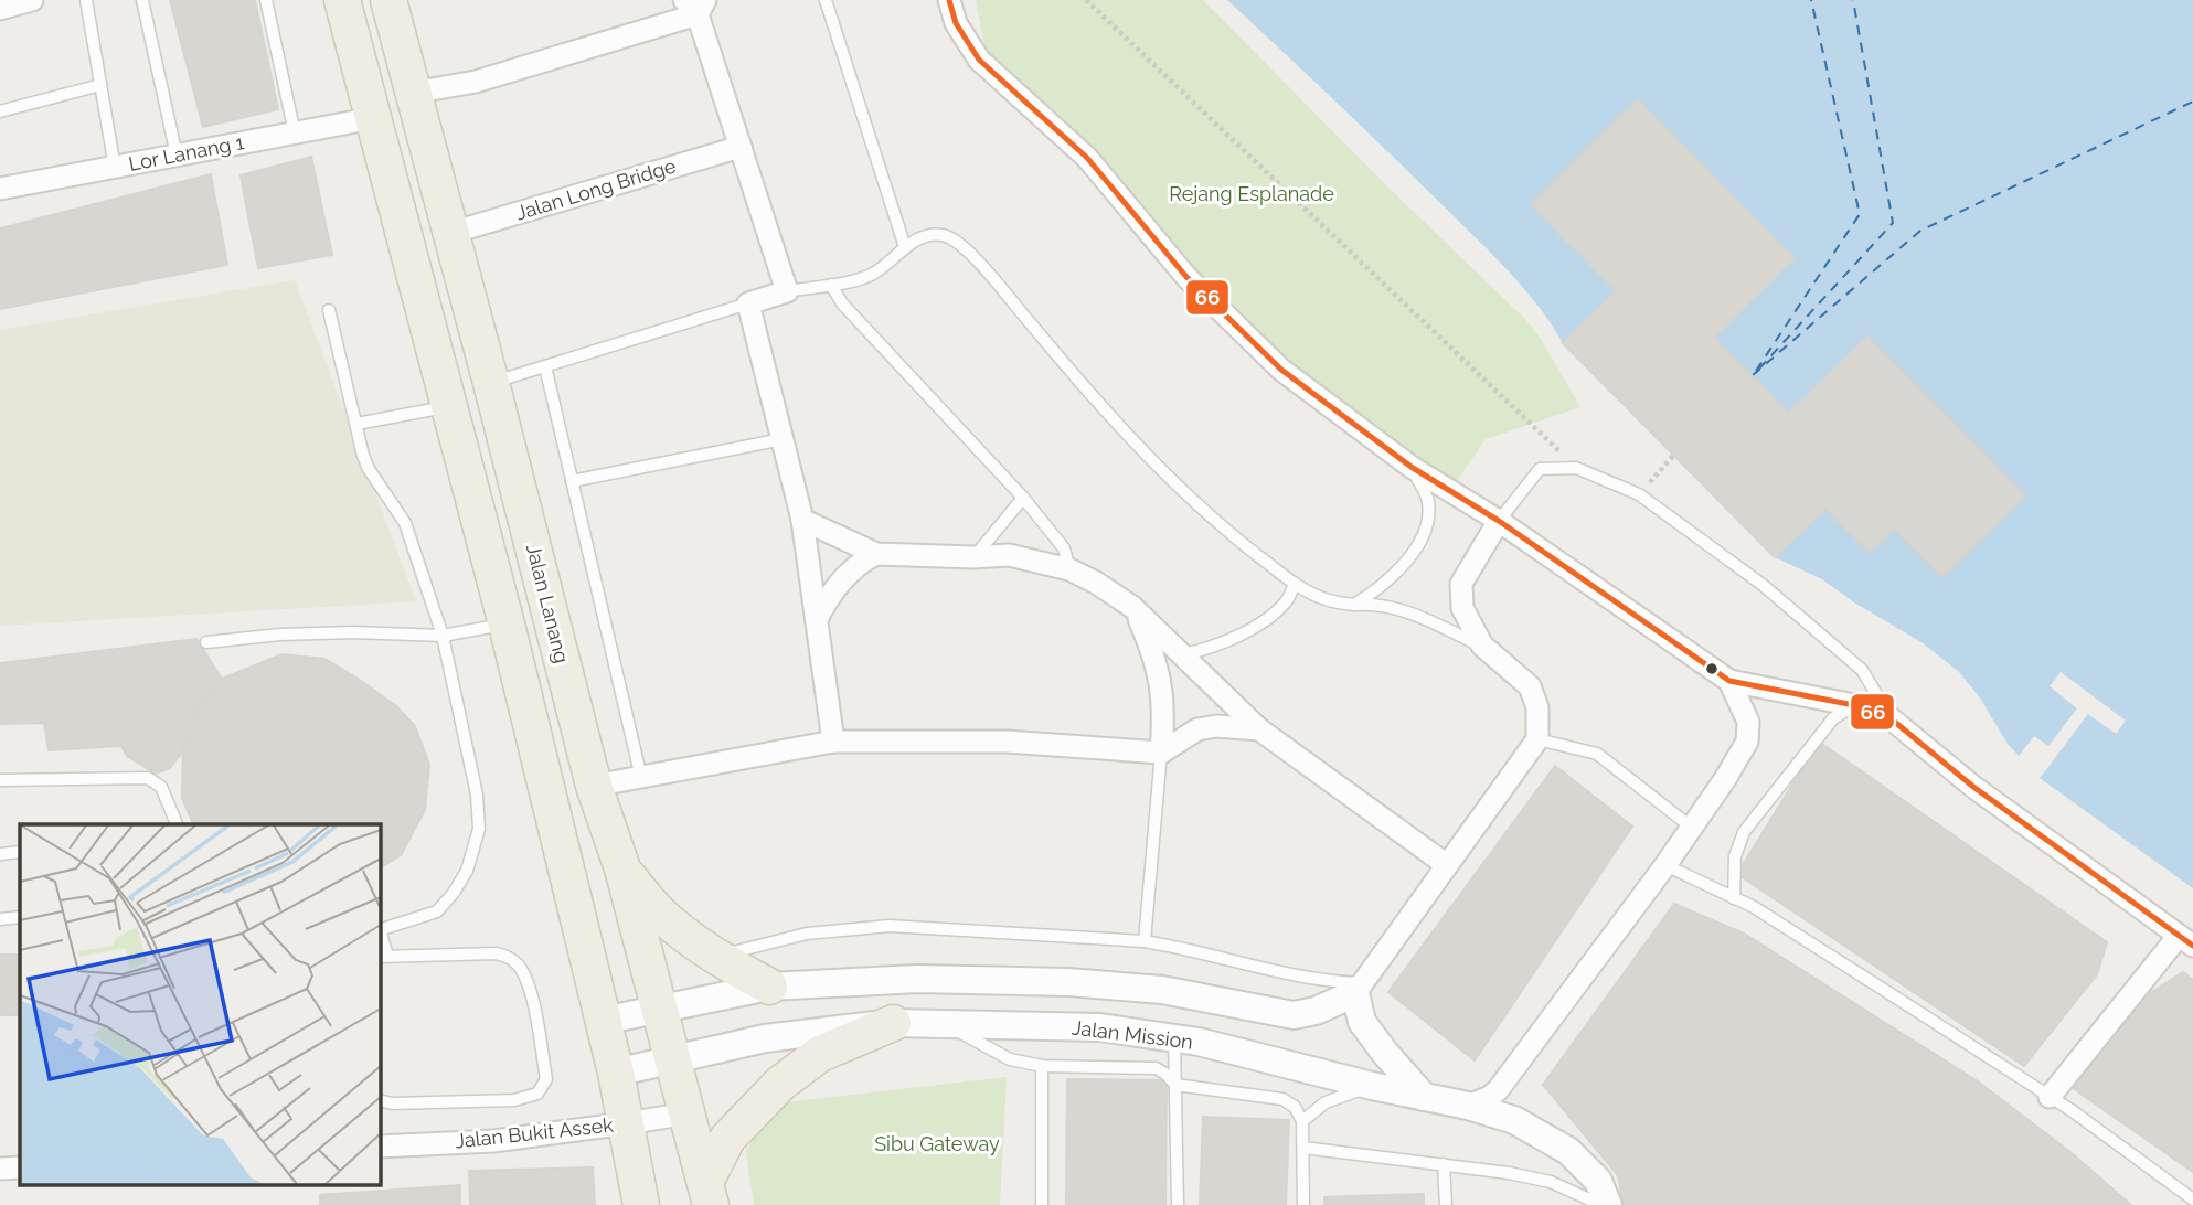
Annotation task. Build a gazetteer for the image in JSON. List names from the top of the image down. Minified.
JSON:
{"streets":{"main road":["Jalan Lanang"],"street":["Lor Lanang 1","Jalan Long Bridge","Jalan Mission","Jalan Bukit Assek"]},"crossings":[["Jalan Long Bridge","Jalan Lanang"],["Jalan Lanang","Jalan Mission"],["Jalan Lanang","Jalan Bukit Assek"]],"parks":["Rejang Esplanade","Sibu Gateway"],"lines":["transit line 66"]}
